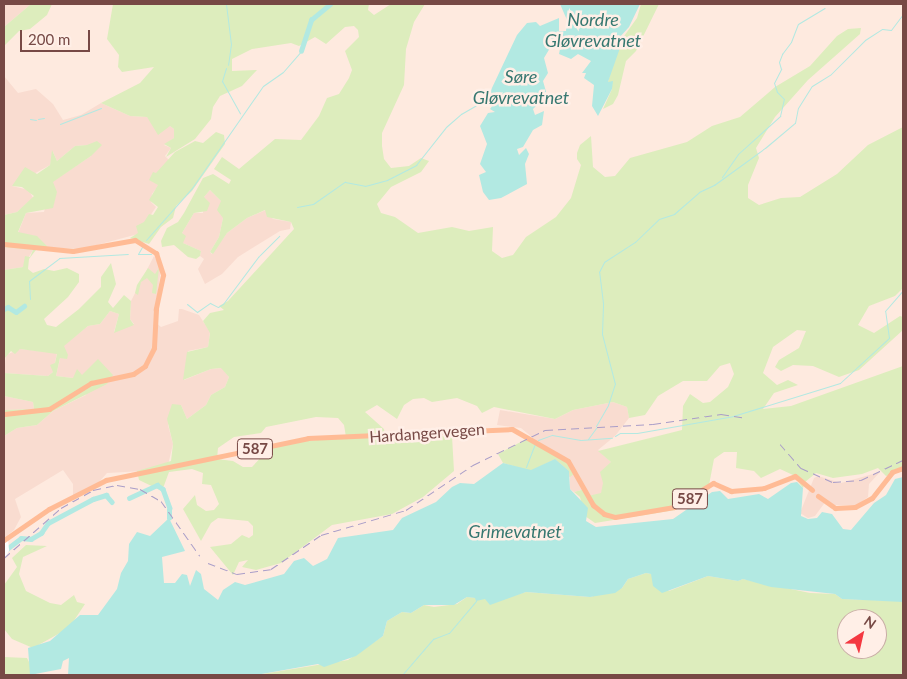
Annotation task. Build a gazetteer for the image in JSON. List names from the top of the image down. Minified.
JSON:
{"streets":{"main road":["Hardangervegen","587"]},"water":["Nordre Gløvrevatnet","Søre Gløvrevatnet","Grimevatnet"],"scale_bar":"200 m","north":"top right"}
